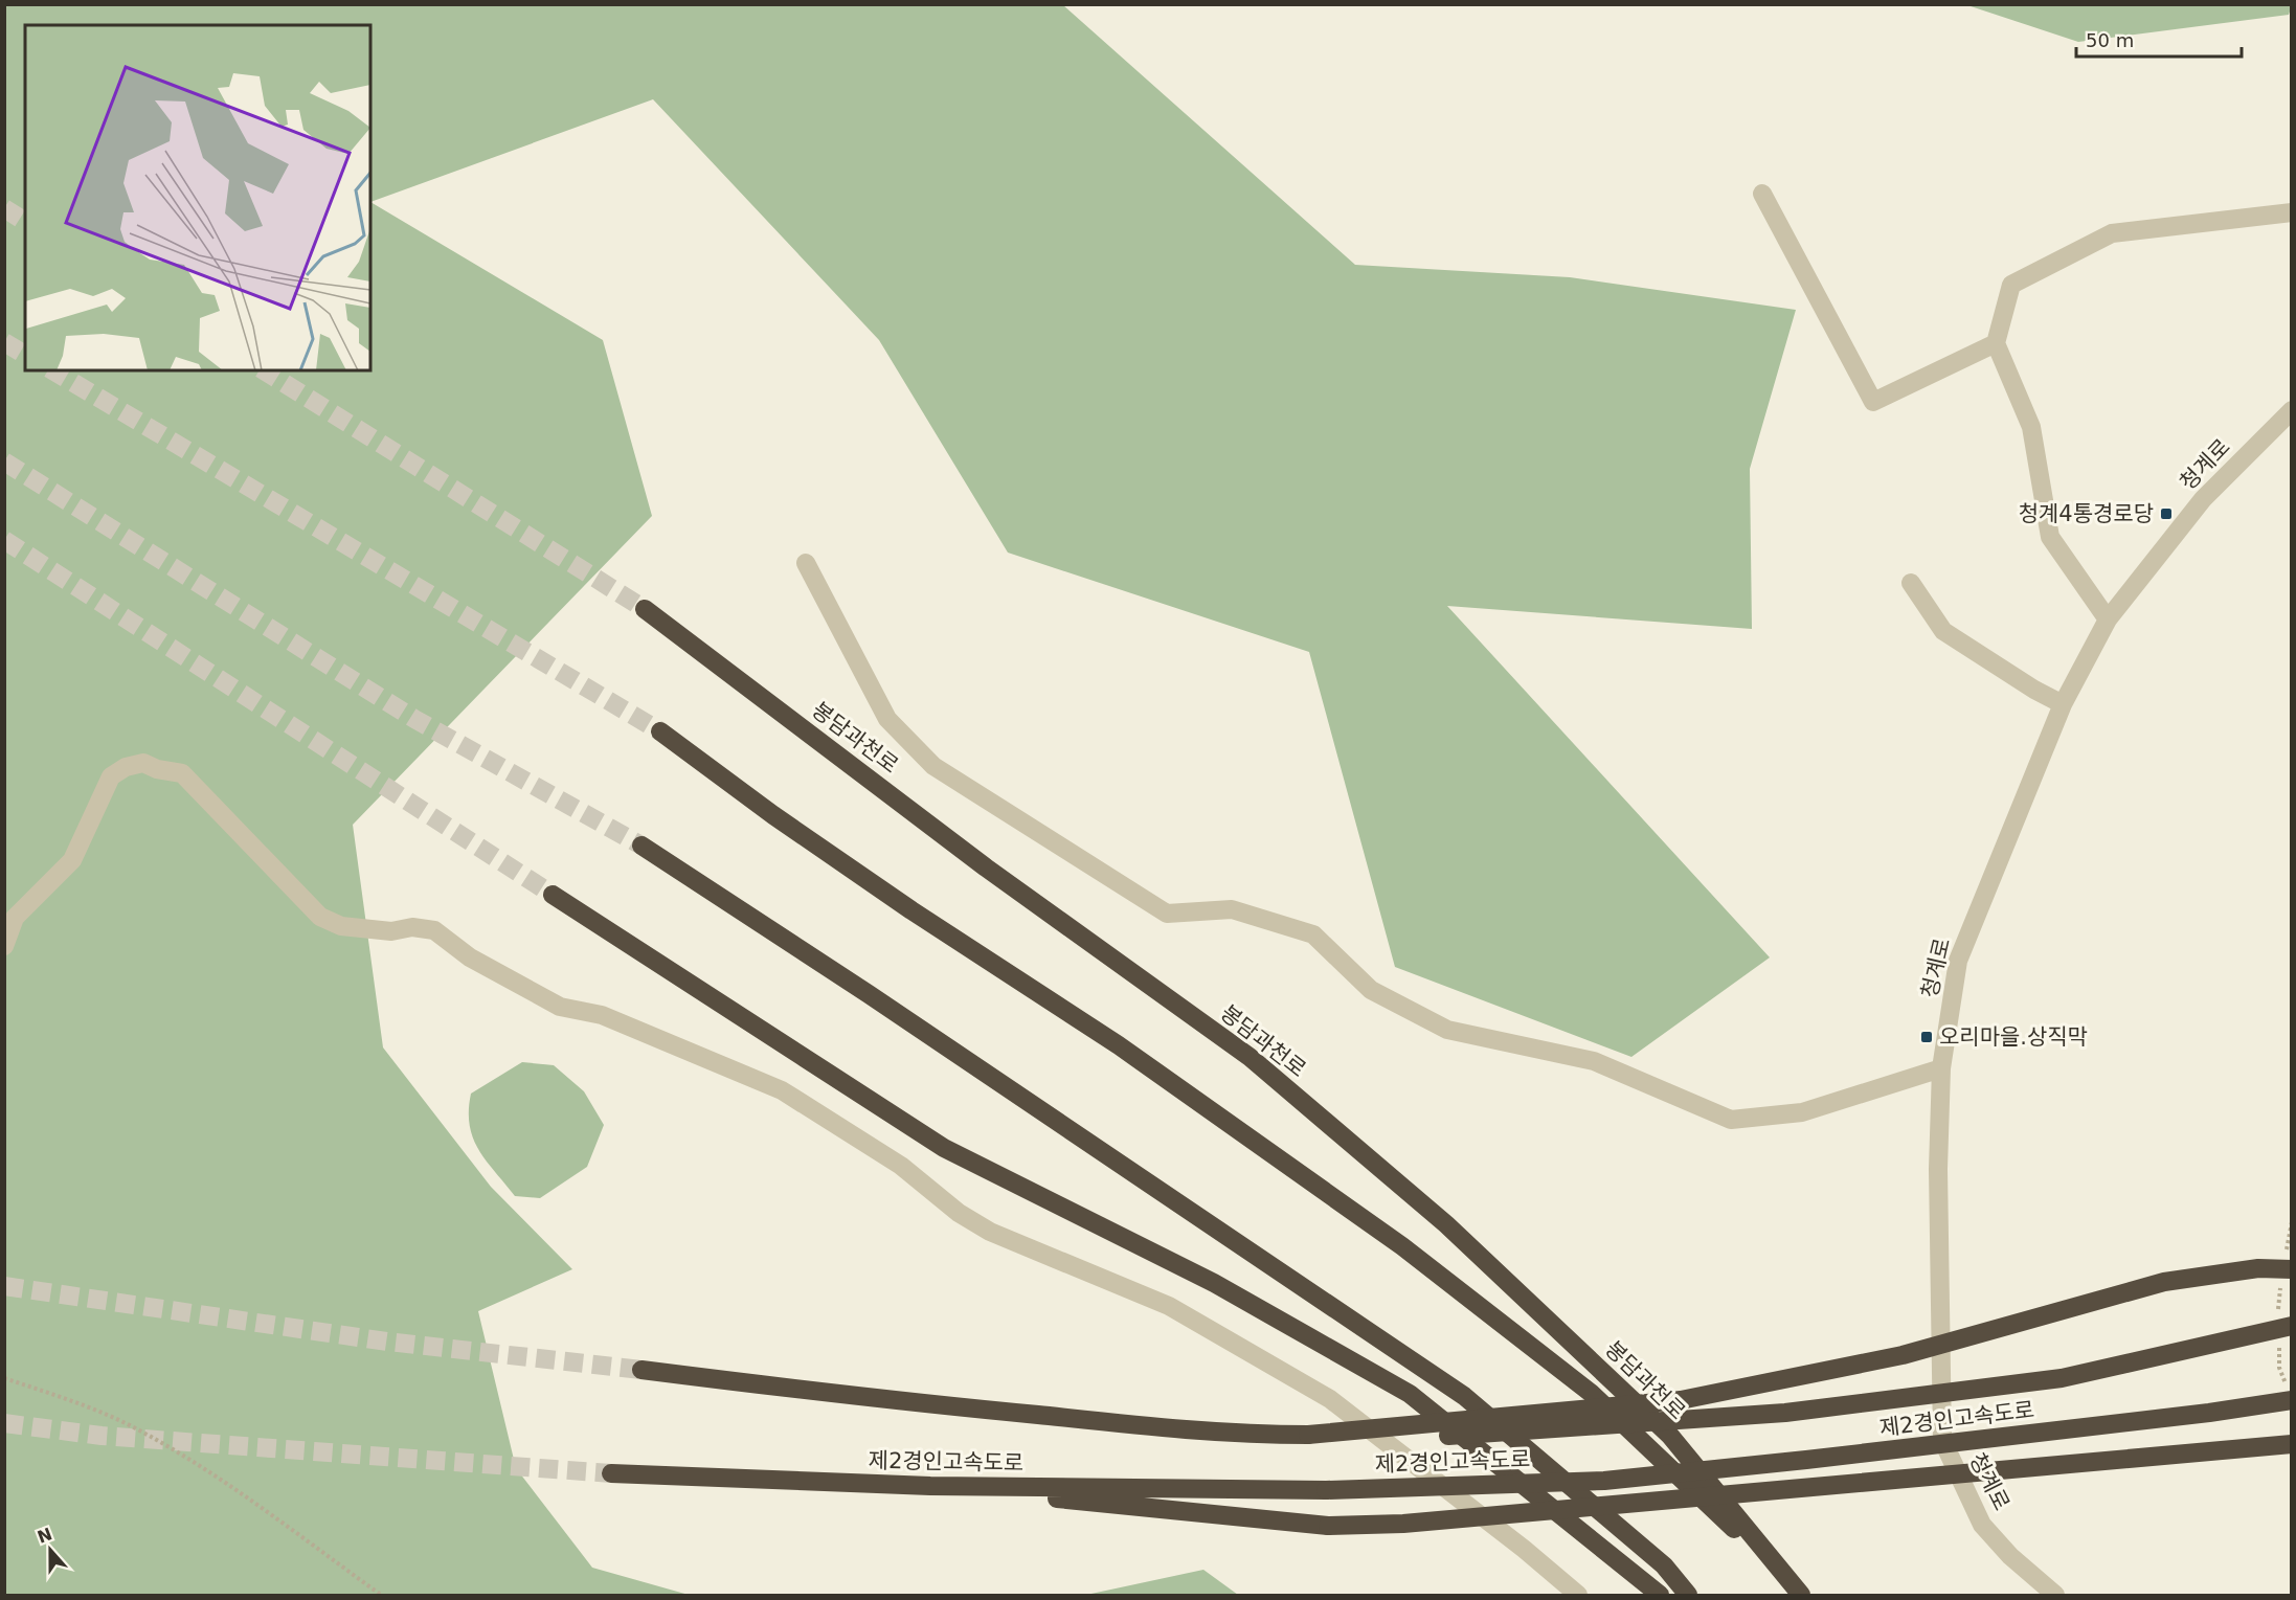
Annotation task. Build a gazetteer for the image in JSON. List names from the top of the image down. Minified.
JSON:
{"streets":{"highway":["봉담과천로","제2경인고속도로"],"street":["청계로"]},"places":{"transit":["청계4통경로당","오리마을.상직막"]},"scale_bar":"50 m","north":"top"}
